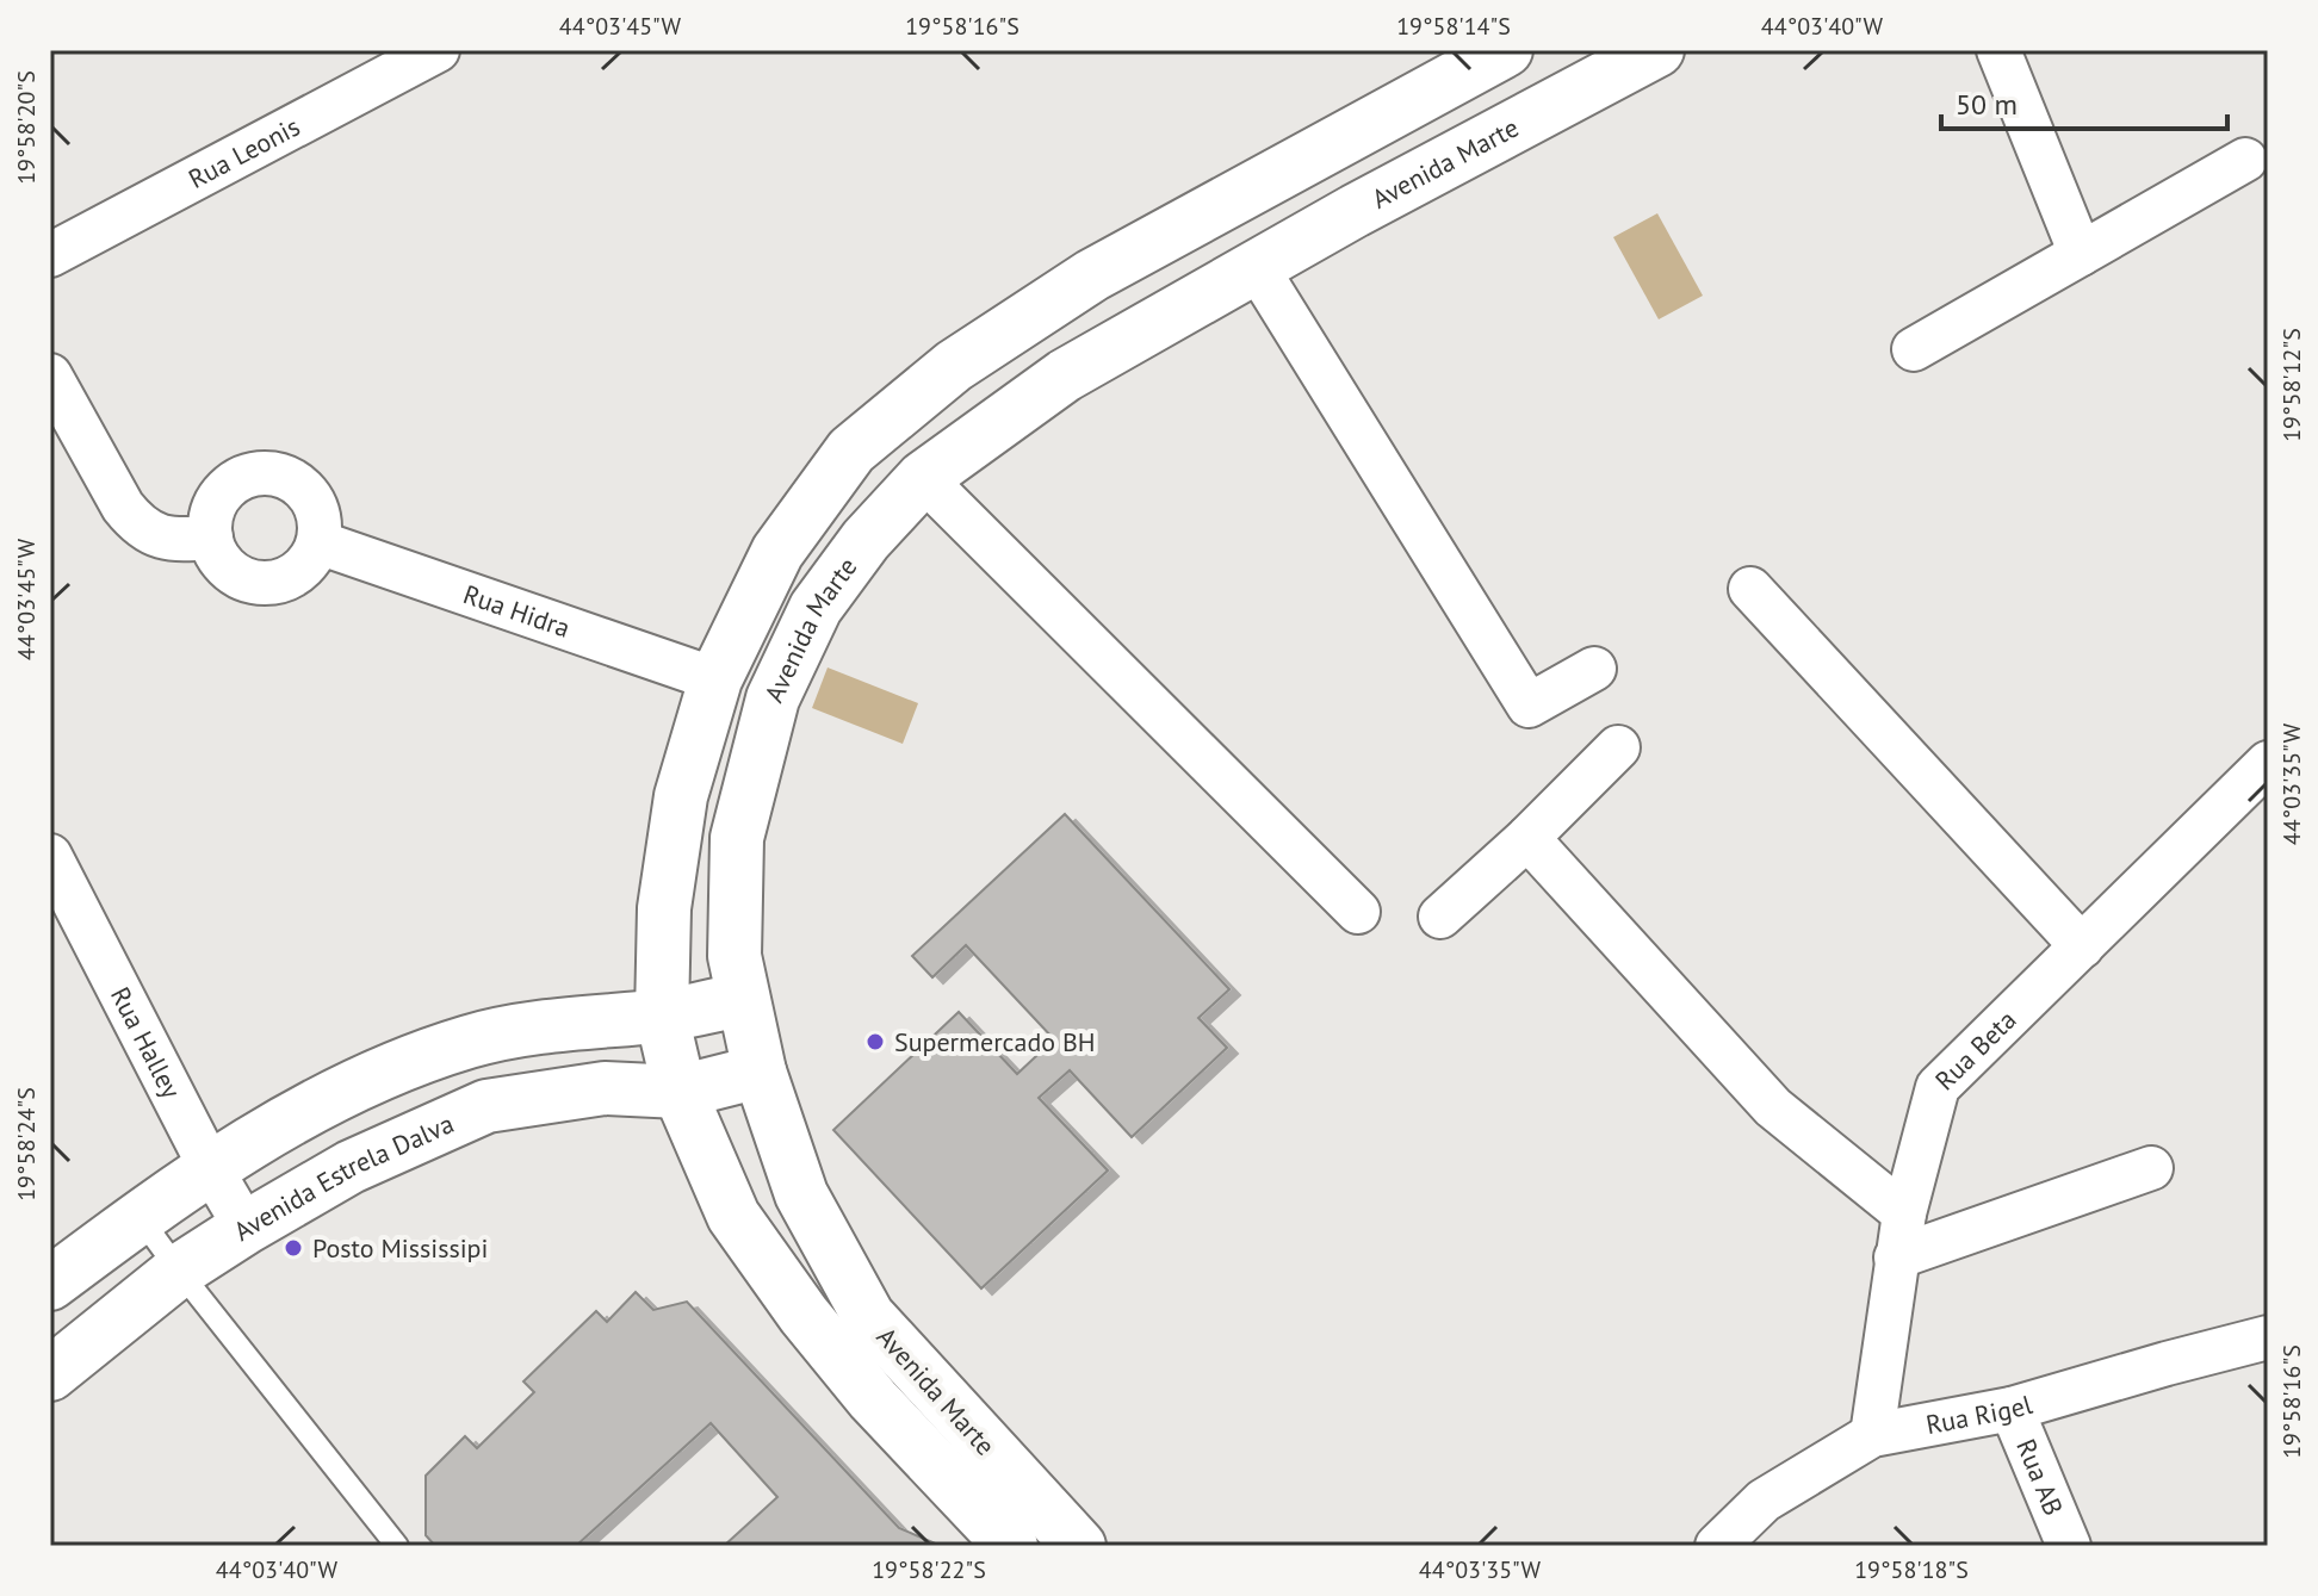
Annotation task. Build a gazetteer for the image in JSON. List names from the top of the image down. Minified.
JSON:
{"streets":{"street":["Rua Leonis","Avenida Marte","Rua Hidra","Rua Halley","Rua Beta","Avenida Estrela Dalva","Rua Rigel","Rua AB"]},"crossings":[["Avenida Marte","Rua Hidra"],["Avenida Marte","Avenida Estrela Dalva"],["Rua Halley","Avenida Estrela Dalva"],["Rua Beta","Rua Rigel"],["Rua Rigel","Rua AB"]],"places":["Supermercado BH","Posto Mississipi"],"scale_bar":"50 m","coordinates":["44°03'45\"W","19°58'16\"S","19°58'14\"S","44°03'40\"W","19°58'20\"S","19°58'12\"S","44°03'35\"W","19°58'24\"S","19°58'22\"S","19°58'18\"S"]}
